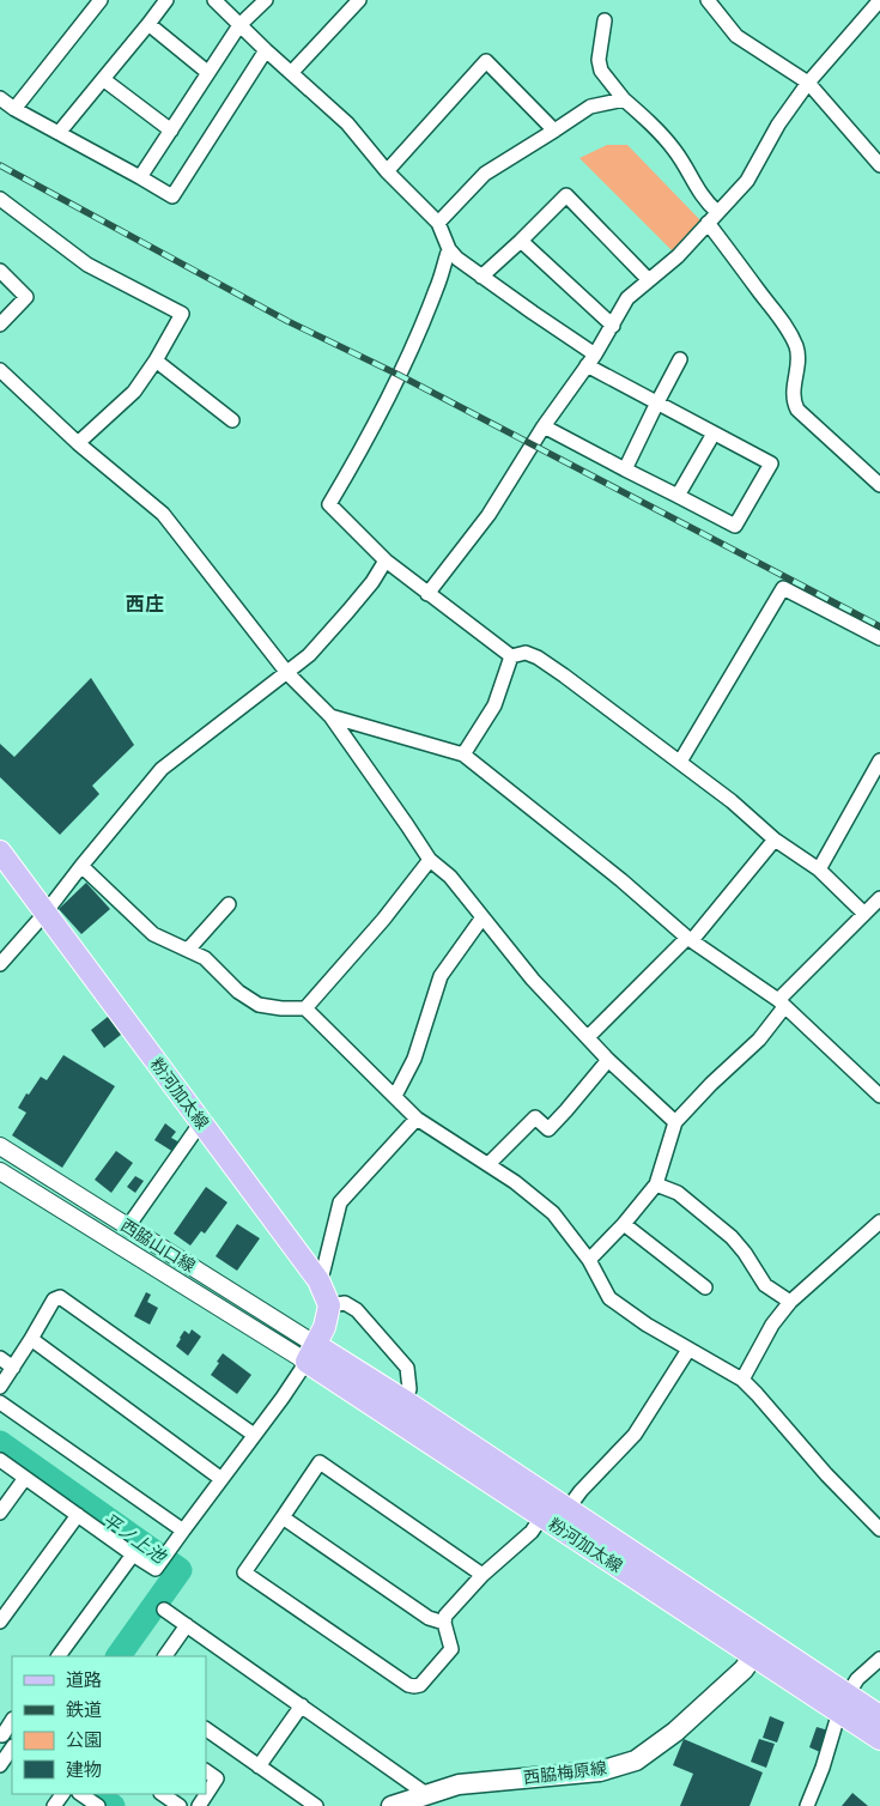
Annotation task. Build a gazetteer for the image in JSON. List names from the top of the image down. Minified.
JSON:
{"streets":{"main road":["粉河加太線","西脇梅原線"],"street":["西脇山口線"]},"crossings":[["粉河加太線","西脇山口線"],["粉河加太線","西脇梅原線"]],"districts":["西庄"],"water":["平ノ上池"],"legend":["道路","鉄道","公園","建物"]}
